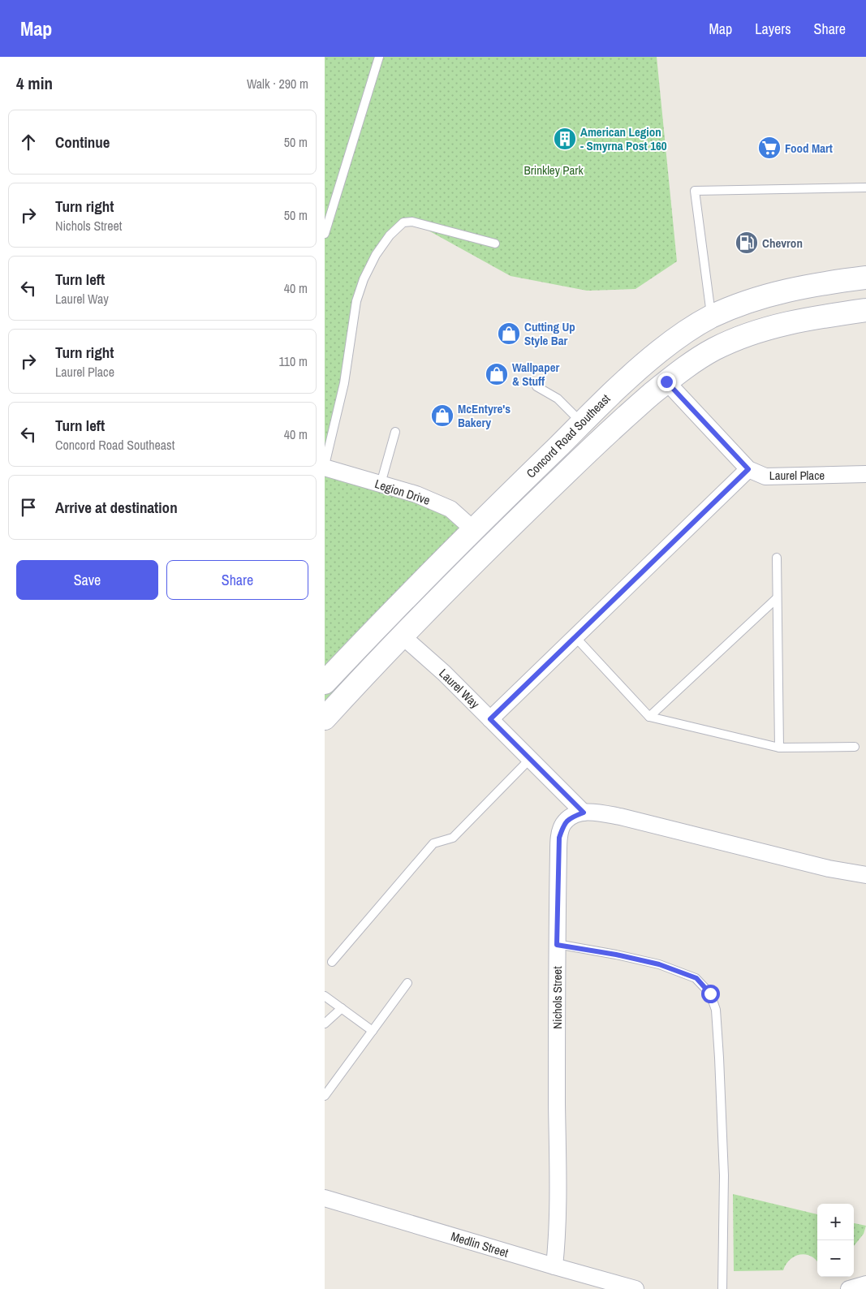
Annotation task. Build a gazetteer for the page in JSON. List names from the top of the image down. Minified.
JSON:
{"streets":{"main road":["Concord Road Southeast"],"street":["Laurel Place","Legion Drive","Laurel Way","Nichols Street","Medlin Street"]},"crossings":[["Concord Road Southeast","Legion Drive"],["Concord Road Southeast","Laurel Way"],["Laurel Way","Nichols Street"],["Nichols Street","Medlin Street"]],"parks":["Brinkley Park"],"places":{"building":["American Legion - Smyrna Post 160"],"supermarket":["Food Mart"],"fuel station":["Chevron"],"shop":["Cutting Up Style Bar","Wallpaper & Stuff","McEntyre's Bakery"]},"page":{"header":"Map","nav":["Map","Layers","Share"],"heading":["4 min","Walk · 290 m"],"list":[["Continue","50 m"],["Turn right","Nichols Street","50 m"],["Turn left","Laurel Way","40 m"],["Turn right","Laurel Place","110 m"],["Turn left","Concord Road Southeast","40 m"],"Arrive at destination"],"buttons":["Save","Share"],"map_buttons":["+","−"]}}
